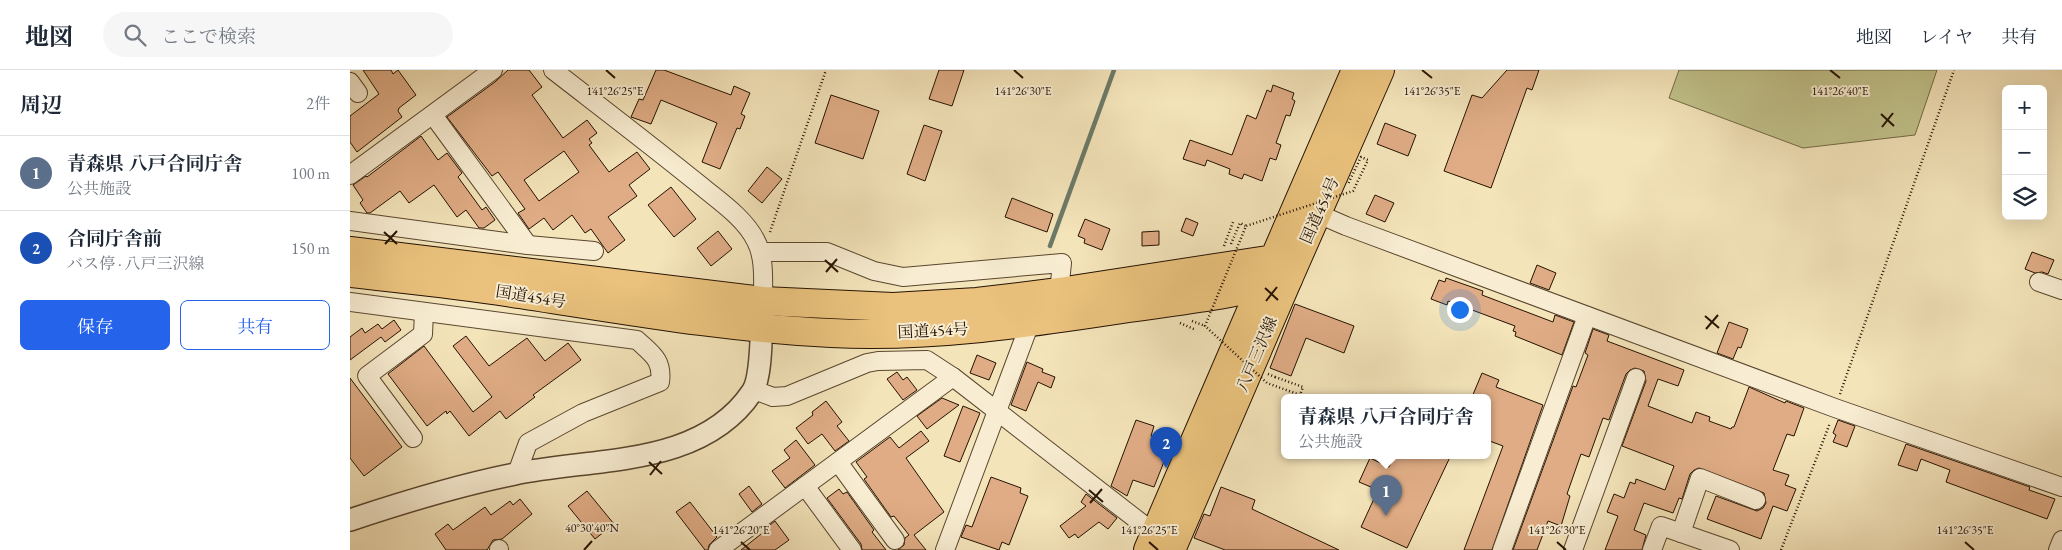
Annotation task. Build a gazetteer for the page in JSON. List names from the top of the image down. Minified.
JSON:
{"streets":{"main road":["国道454号","八戸三沢線"]},"crossings":[["国道454号","八戸三沢線"]],"page":{"header":"地図","search":"ここで検索","nav":["地図","レイヤ","共有"],"heading":["周辺","2件"],"map_buttons":["+","−"],"list":[{"mark":"1","name":"青森県 八戸合同庁舎","note":"公共施設","value":"100 m"},{"mark":"2","name":"合同庁舎前","note":"バス停 · 八戸三沢線","value":"150 m"}],"buttons":["保存","共有"],"popup":["青森県 八戸合同庁舎","公共施設"],"pins":["2","1"]},"coordinates":["141°26'25\"E","141°26'30\"E","141°26'35\"E","141°26'40\"E","40°30'40\"N","141°26'20\"E"]}
